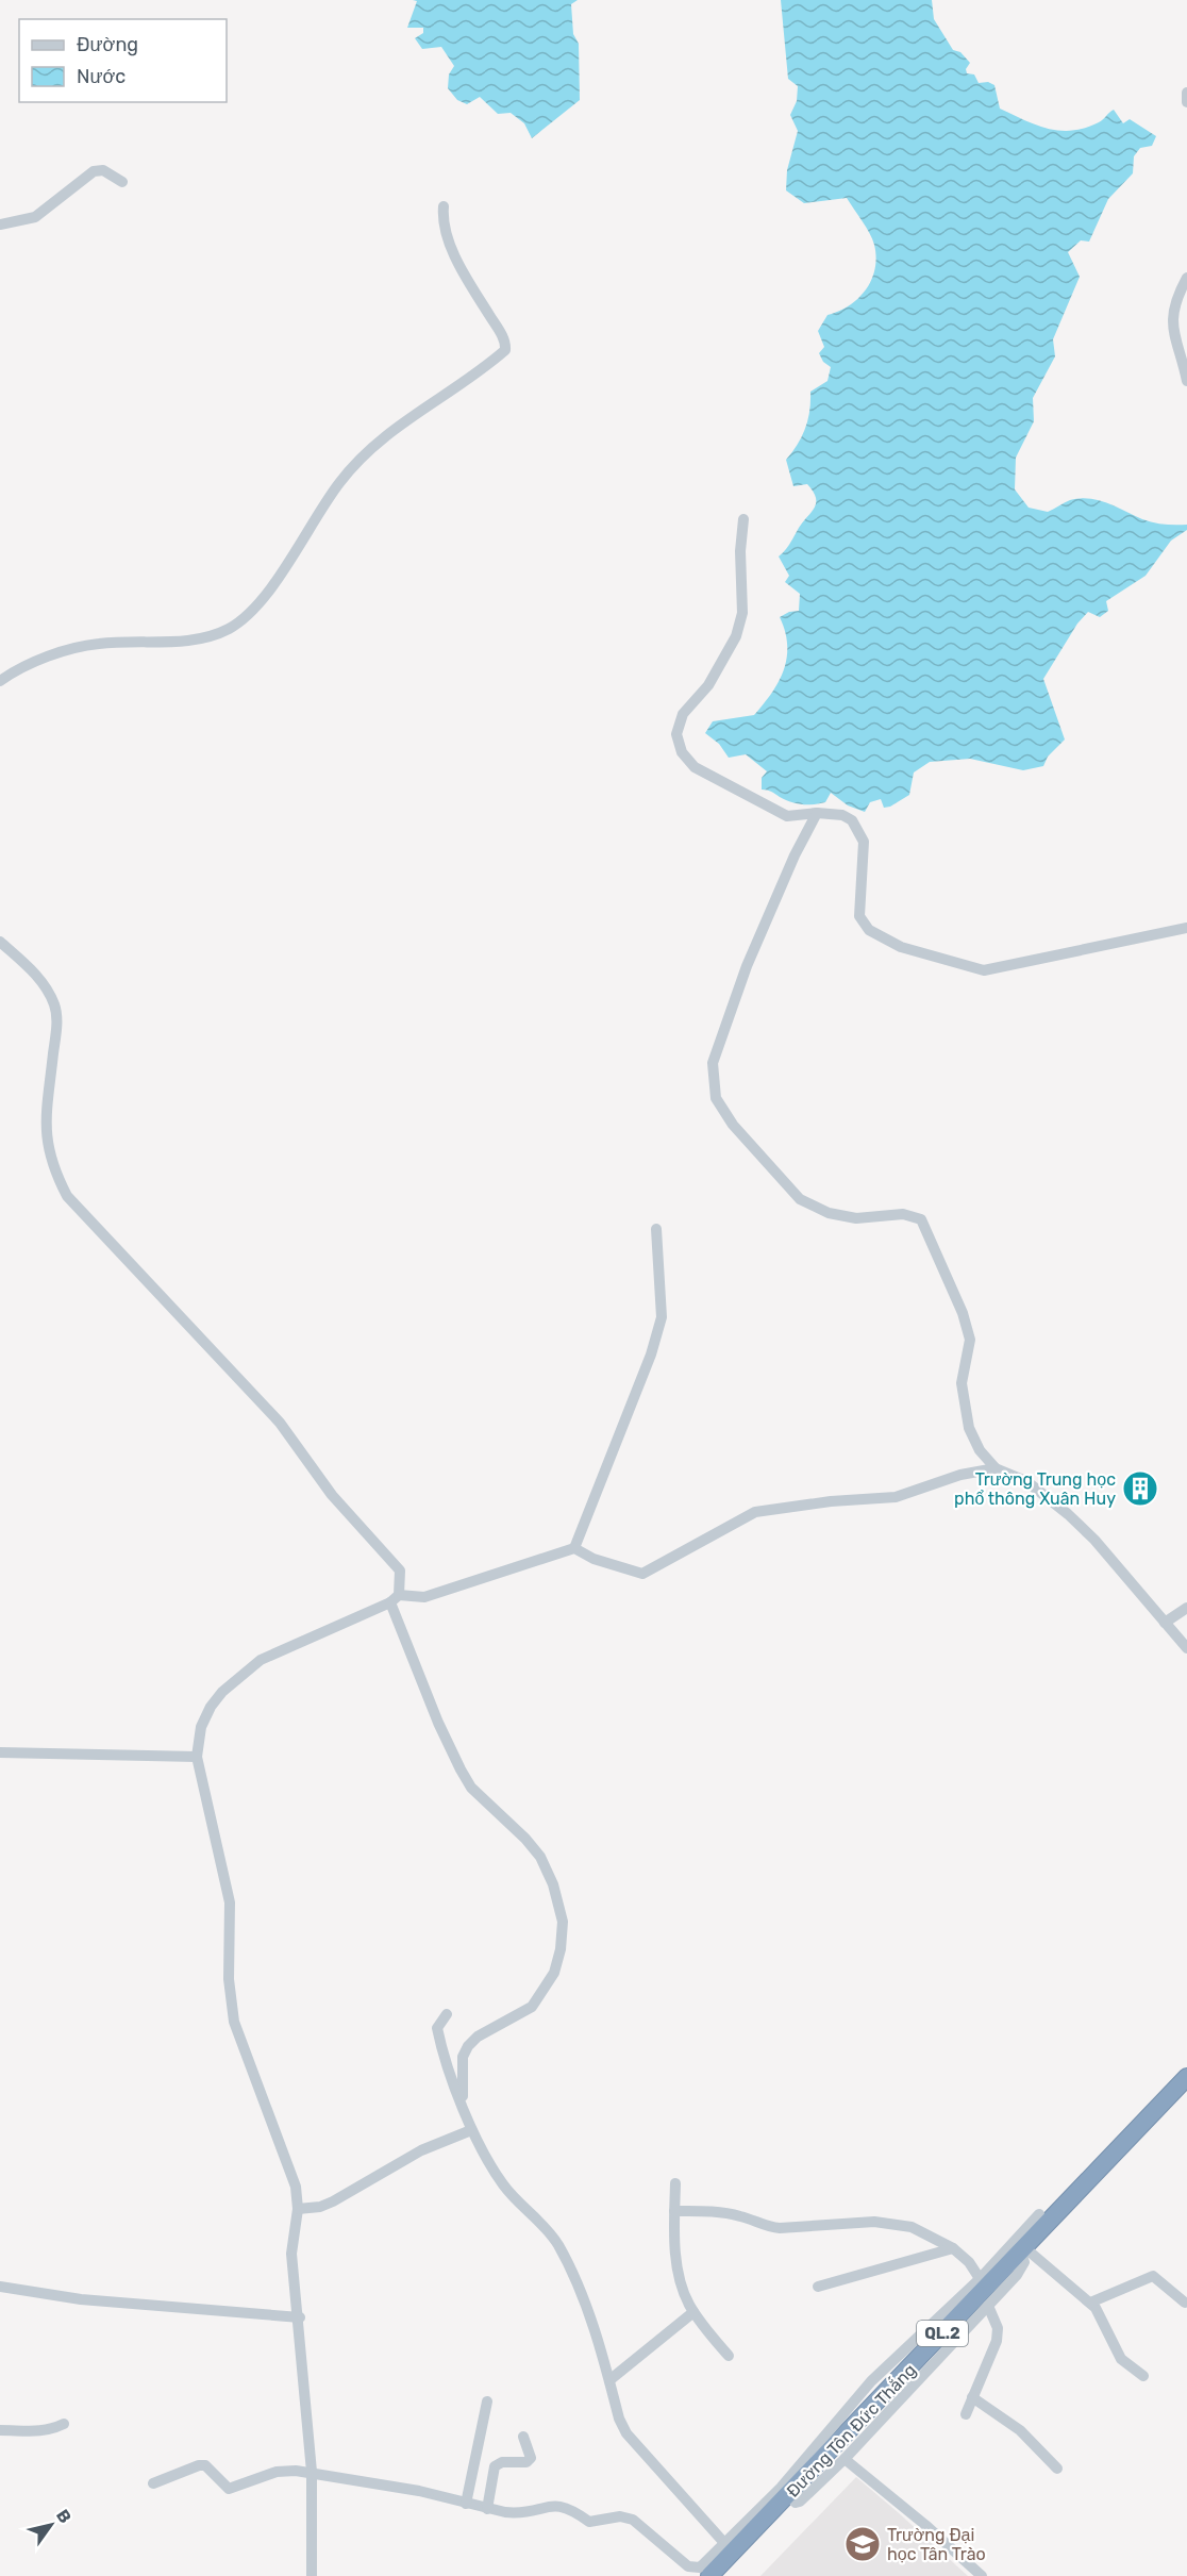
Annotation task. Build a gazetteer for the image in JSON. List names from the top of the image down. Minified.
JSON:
{"streets":{"highway":["QL.2","Đường Tôn Đức Thắng"]},"places":{"building":["Trường Trung học phổ thông Xuân Huy"],"school or university":["Trường Đại học Tân Trào"]},"legend":["Đường","Nước"],"north":"top right"}
